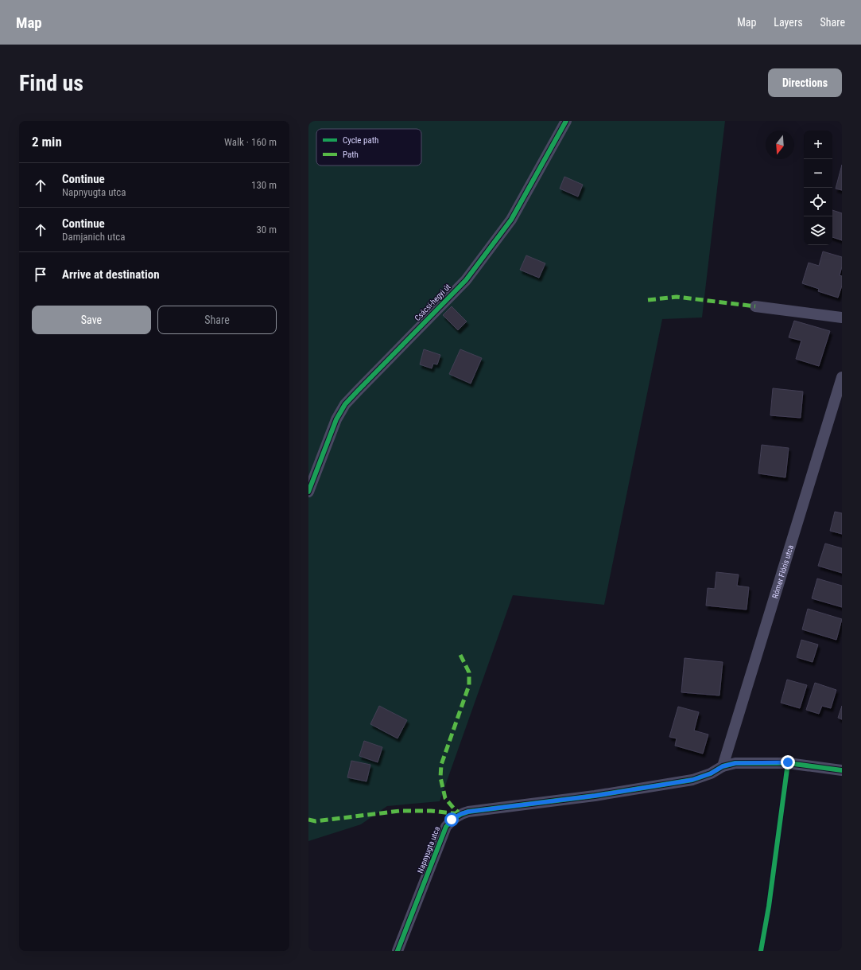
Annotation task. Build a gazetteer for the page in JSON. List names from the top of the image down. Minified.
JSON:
{"streets":{"street":["Csácsi-hegyi út","Rómer Flóris utca","Napnyugta utca"]},"crossings":[["Rómer Flóris utca","Napnyugta utca"]],"legend":["Cycle path","Path"],"north":"bottom","page":{"header":"Map","nav":["Map","Layers","Share"],"buttons":["Directions",["Save","Share"]],"title":"Find us","heading":["2 min","Walk · 160 m"],"map_buttons":["+","−"],"list":[["Continue","Napnyugta utca","130 m"],["Continue","Damjanich utca","30 m"],"Arrive at destination"]}}
